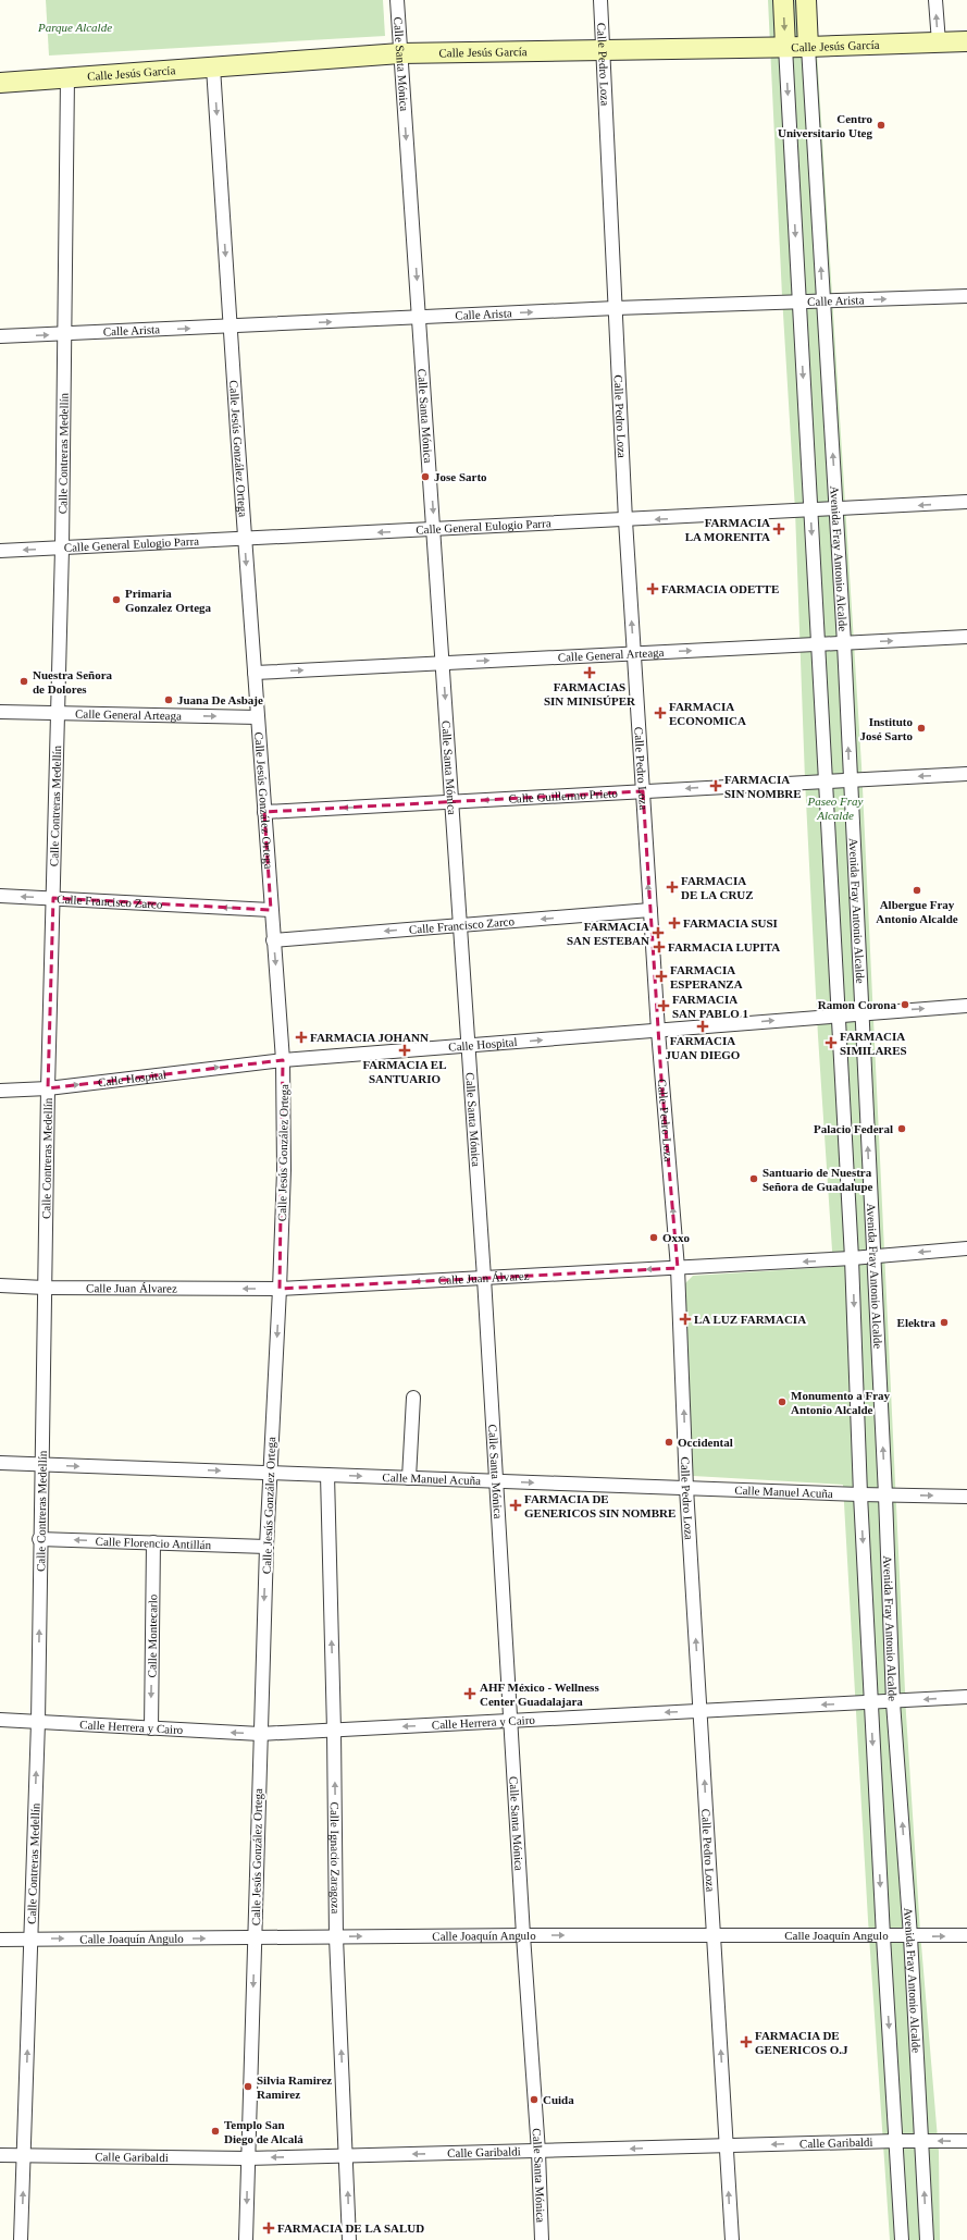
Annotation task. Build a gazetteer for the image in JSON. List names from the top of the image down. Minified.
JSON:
{"streets":{"street":["Calle Jesús García","Calle Santa Mónica","Calle Pedro Loza","Calle Arista","Calle Jesús González Ortega","Calle Contreras Medellín","Calle General Eulogio Parra","Avenida Fray Antonio Alcalde","Calle General Arteaga","Calle Guillermo Prieto","Calle Francisco Zarco","Calle Hospital","Calle Juan Álvarez","Calle Manuel Acuña","Calle Florencio Antillán","Calle Montecarlo","Calle Herrera y Cairo","Calle Ignacio Zaragoza","Calle Joaquín Angulo","Calle Garibaldi"]},"crossings":[["Calle Jesús García","Calle Santa Mónica"],["Calle Jesús García","Calle Pedro Loza"],["Calle Jesús García","Calle Jesús González Ortega"],["Calle Jesús García","Calle Contreras Medellín"],["Calle Jesús García","Avenida Fray Antonio Alcalde"],["Calle Santa Mónica","Calle Arista"],["Calle Santa Mónica","Calle General Eulogio Parra"],["Calle Santa Mónica","Calle General Arteaga"],["Calle Santa Mónica","Calle Guillermo Prieto"],["Calle Santa Mónica","Calle Francisco Zarco"],["Calle Santa Mónica","Calle Hospital"],["Calle Santa Mónica","Calle Juan Álvarez"],["Calle Santa Mónica","Calle Manuel Acuña"],["Calle Santa Mónica","Calle Herrera y Cairo"],["Calle Santa Mónica","Calle Joaquín Angulo"],["Calle Santa Mónica","Calle Garibaldi"],["Calle Pedro Loza","Calle Arista"],["Calle Pedro Loza","Calle General Eulogio Parra"],["Calle Pedro Loza","Calle General Arteaga"],["Calle Pedro Loza","Calle Guillermo Prieto"],["Calle Pedro Loza","Calle Francisco Zarco"],["Calle Pedro Loza","Calle Hospital"],["Calle Pedro Loza","Calle Juan Álvarez"],["Calle Pedro Loza","Calle Manuel Acuña"],["Calle Pedro Loza","Calle Herrera y Cairo"],["Calle Pedro Loza","Calle Joaquín Angulo"],["Calle Pedro Loza","Calle Garibaldi"],["Calle Arista","Calle Jesús González Ortega"],["Calle Arista","Calle Contreras Medellín"],["Calle Arista","Avenida Fray Antonio Alcalde"],["Calle Jesús González Ortega","Calle General Eulogio Parra"],["Calle Jesús González Ortega","Calle General Arteaga"],["Calle Jesús González Ortega","Calle Guillermo Prieto"],["Calle Jesús González Ortega","Calle Francisco Zarco"],["Calle Jesús González Ortega","Calle Hospital"],["Calle Jesús González Ortega","Calle Juan Álvarez"],["Calle Jesús González Ortega","Calle Manuel Acuña"],["Calle Jesús González Ortega","Calle Florencio Antillán"],["Calle Jesús González Ortega","Calle Herrera y Cairo"],["Calle Jesús González Ortega","Calle Joaquín Angulo"],["Calle Jesús González Ortega","Calle Garibaldi"],["Calle Contreras Medellín","Calle General Eulogio Parra"],["Calle Contreras Medellín","Calle General Arteaga"],["Calle Contreras Medellín","Calle Francisco Zarco"],["Calle Contreras Medellín","Calle Hospital"],["Calle Contreras Medellín","Calle Juan Álvarez"],["Calle Contreras Medellín","Calle Manuel Acuña"],["Calle Contreras Medellín","Calle Florencio Antillán"],["Calle Contreras Medellín","Calle Herrera y Cairo"],["Calle Contreras Medellín","Calle Joaquín Angulo"],["Calle Contreras Medellín","Calle Garibaldi"],["Calle General Eulogio Parra","Avenida Fray Antonio Alcalde"],["Avenida Fray Antonio Alcalde","Calle General Arteaga"],["Avenida Fray Antonio Alcalde","Calle Guillermo Prieto"],["Avenida Fray Antonio Alcalde","Calle Hospital"],["Avenida Fray Antonio Alcalde","Calle Juan Álvarez"],["Avenida Fray Antonio Alcalde","Calle Manuel Acuña"],["Avenida Fray Antonio Alcalde","Calle Herrera y Cairo"],["Avenida Fray Antonio Alcalde","Calle Joaquín Angulo"],["Avenida Fray Antonio Alcalde","Calle Garibaldi"],["Calle Manuel Acuña","Calle Ignacio Zaragoza"],["Calle Florencio Antillán","Calle Montecarlo"],["Calle Montecarlo","Calle Herrera y Cairo"],["Calle Herrera y Cairo","Calle Ignacio Zaragoza"],["Calle Ignacio Zaragoza","Calle Joaquín Angulo"],["Calle Ignacio Zaragoza","Calle Garibaldi"]],"one_way":["Calle Pedro Loza","Calle Arista","Calle Jesús González Ortega","Calle General Eulogio Parra","Calle General Arteaga","Calle Guillermo Prieto","Calle Francisco Zarco","Calle Hospital","Calle Juan Álvarez","Calle Manuel Acuña","Calle Florencio Antillán","Calle Montecarlo","Calle Herrera y Cairo","Calle Ignacio Zaragoza","Calle Joaquín Angulo","Calle Garibaldi"],"parks":["Parque Alcalde","Paseo Fray Alcalde"],"places":{"other":["Centro Universitario Uteg","Jose Sarto","Primaria Gonzalez Ortega","Nuestra Señora de Dolores","Juana De Asbaje","Instituto José Sarto","Albergue Fray Antonio Alcalde","Ramon Corona","Palacio Federal","Santuario de Nuestra Señora de Guadalupe","Oxxo","Elektra","Monumento a Fray Antonio Alcalde","Occidental","Silvia Ramirez Ramirez","Cuida","Templo San Diego de Alcalá"],"health":["FARMACIA LA MORENITA","FARMACIA ODETTE","FARMACIAS SIN MINISÚPER","FARMACIA ECONOMICA","FARMACIA SIN NOMBRE","FARMACIA DE LA CRUZ","FARMACIA SUSI","FARMACIA SAN ESTEBAN","FARMACIA LUPITA","FARMACIA ESPERANZA","FARMACIA SAN PABLO 1","FARMACIA JUAN DIEGO","FARMACIA JOHANN","FARMACIA SIMILARES","FARMACIA EL SANTUARIO","LA LUZ FARMACIA","FARMACIA DE GENERICOS SIN NOMBRE","AHF México - Wellness Center Guadalajara","FARMACIA DE GENERICOS O.J","FARMACIA DE LA SALUD"]}}
